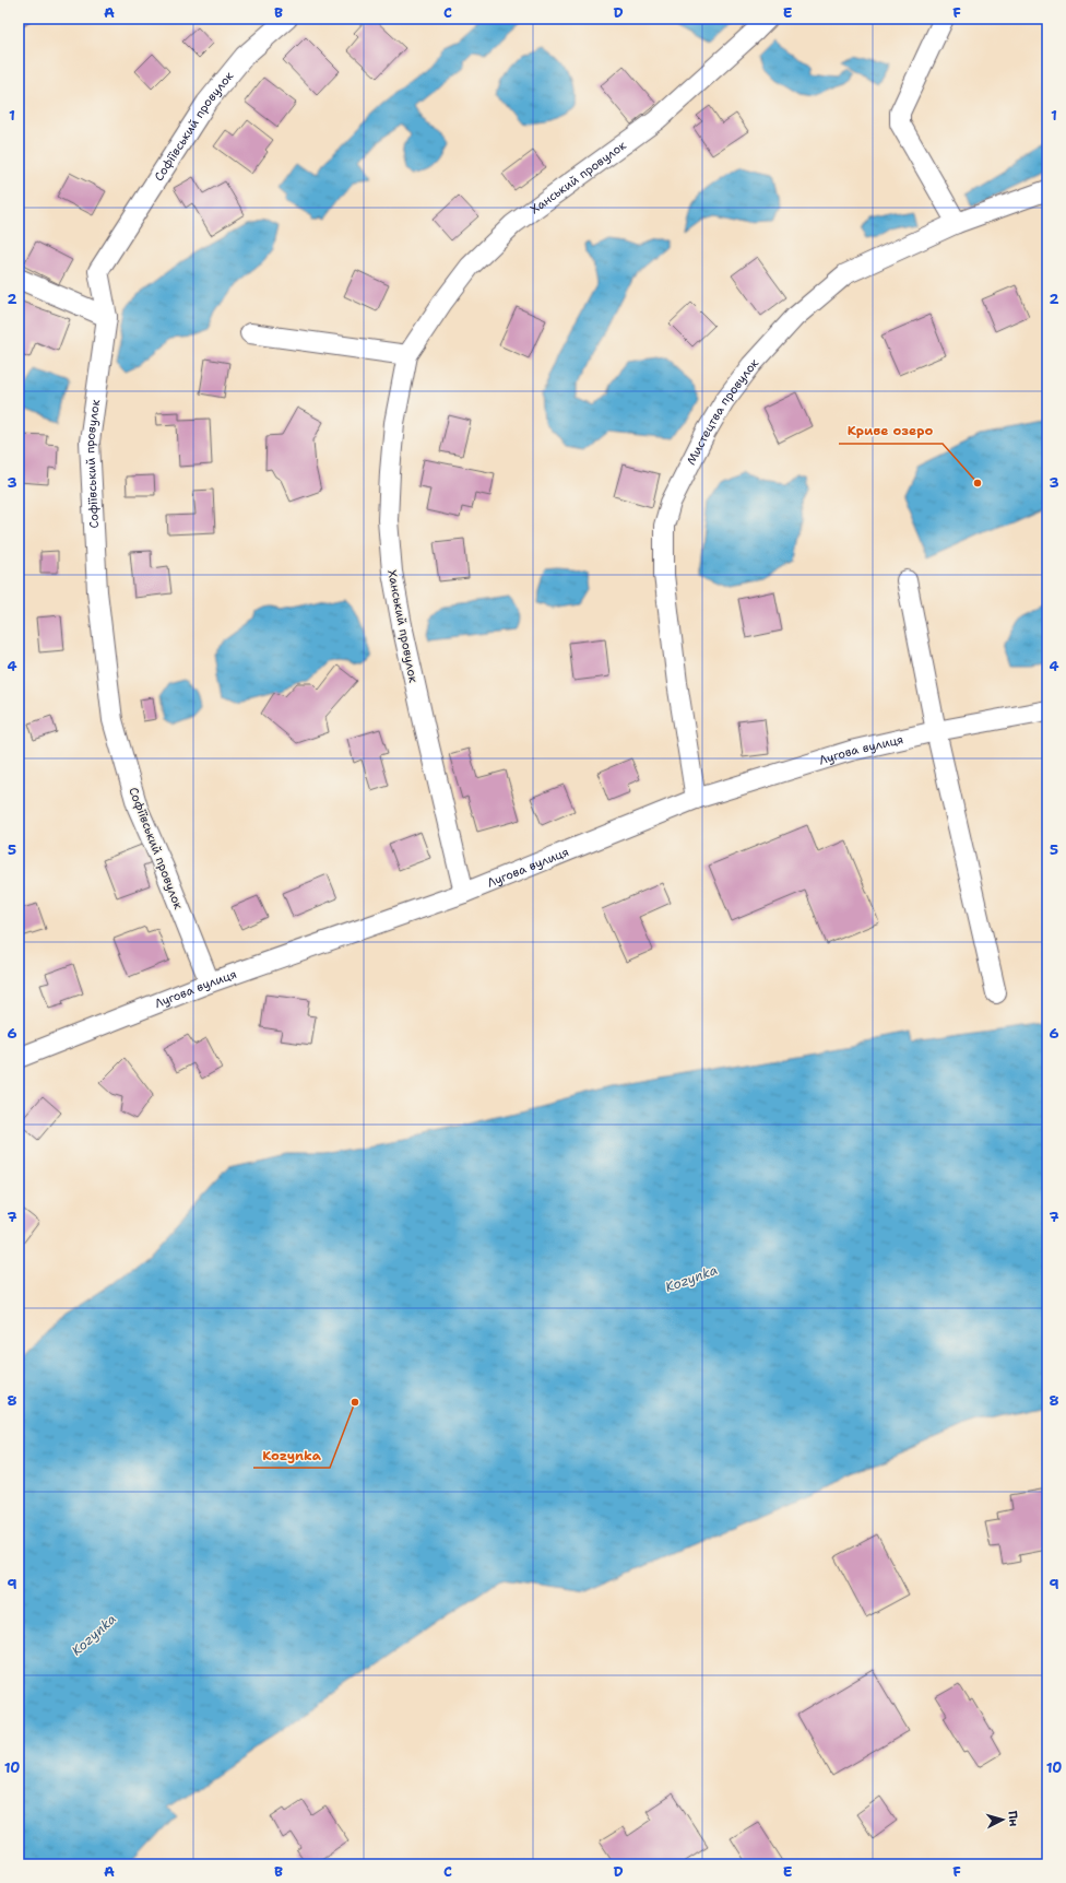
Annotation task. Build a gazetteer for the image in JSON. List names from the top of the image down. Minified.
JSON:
{"streets":{"street":["Софіївський провулок","Ханський провулок","Мистецтва провулок","Лугова вулиця"]},"crossings":[["Софіївський провулок","Лугова вулиця"],["Ханський провулок","Лугова вулиця"],["Мистецтва провулок","Лугова вулиця"]],"water":["Kozynka"],"places":["Криве озеро","Kozynka"],"north":"right","grid":{"columns":["A","B","C","D","E","F"],"rows":["1","2","3","4","5","6","7","8","9","10"]}}
